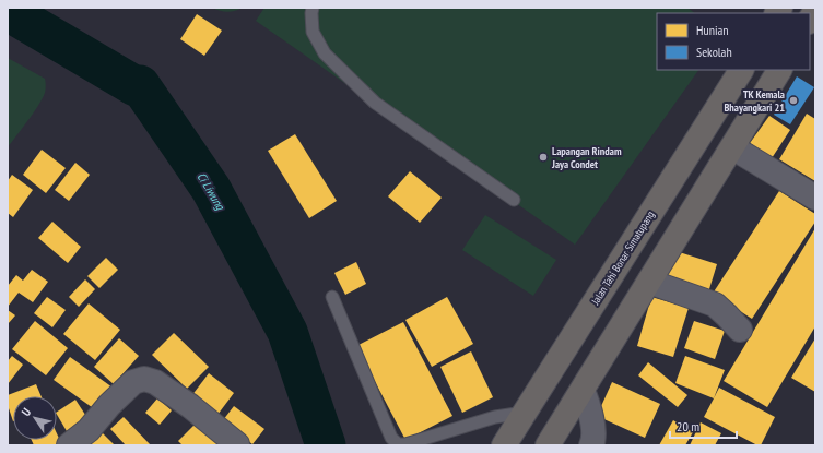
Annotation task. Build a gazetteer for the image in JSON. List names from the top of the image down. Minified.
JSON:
{"streets":{"highway":["Jalan Tahi Bonar Simatupang"]},"water":["Ci Liwung"],"places":["TK Kemala Bhayangkari 21","Lapangan Rindam Jaya Condet"],"legend":["Hunian","Sekolah"],"scale_bar":"20 m","north":"top left"}
